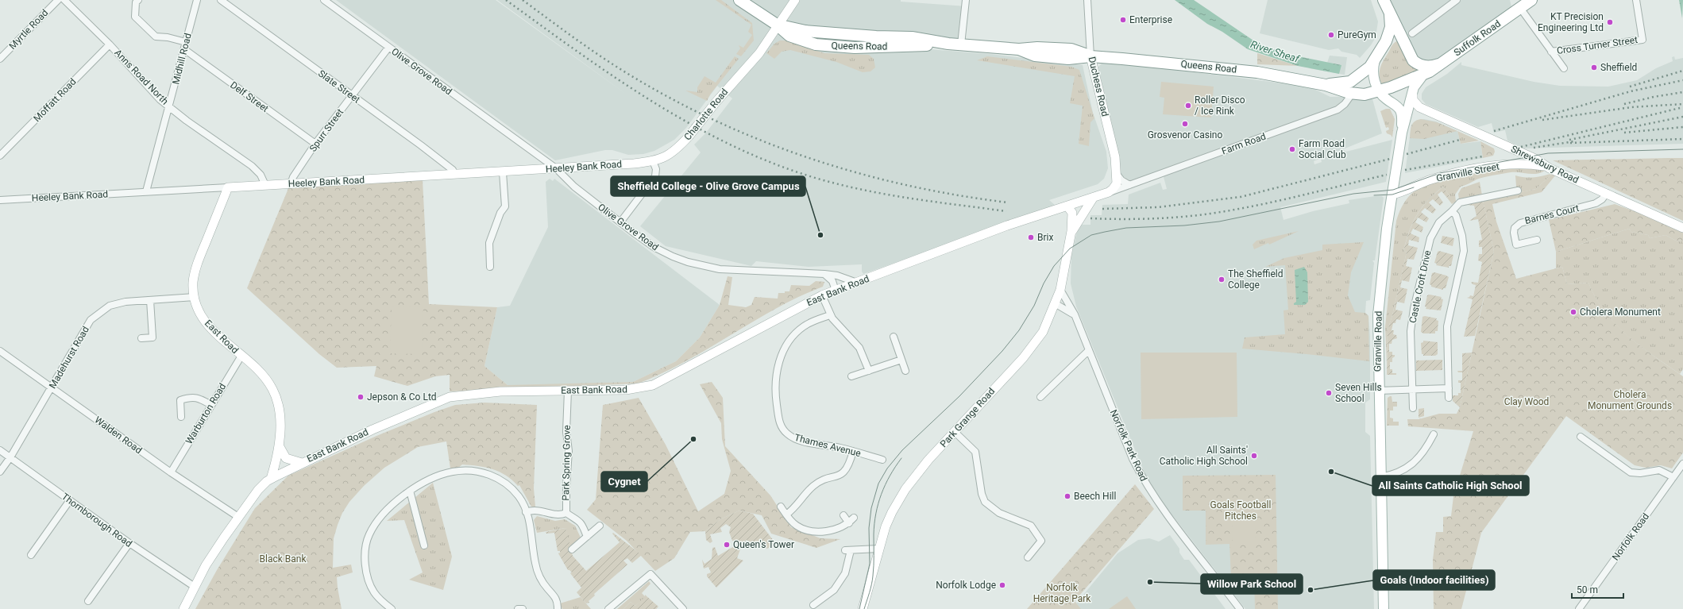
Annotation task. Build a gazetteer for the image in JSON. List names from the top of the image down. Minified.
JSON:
{"streets":{"highway":["Suffolk Road","Queens Road"],"main road":["Granville Road"],"street":["Myrtle Road","Cross Turner Street","Midhill Road","Olive Grove Road","Anns Road North","Slate Street","Duchess Road","Delf Street","Moffatt Road","Charlotte Road","Spurr Street","Farm Road","Shrewsbury Road","Heeley Bank Road","Granville Street","Barnes Court","Castle Croft Drive","East Bank Road","East Road","Madehurst Road","Warburton Road","Park Grange Road","Walden Road","Thames Avenue","Norfolk Park Road","Park Spring Grove","Thornborough Road","Norfolk Road"]},"crossings":[["Suffolk Road","Queens Road"],["Suffolk Road","Granville Road"],["Queens Road","Duchess Road"],["Queens Road","Charlotte Road"],["Queens Road","Farm Road"],["Queens Road","Granville Road"],["Midhill Road","Anns Road North"],["Midhill Road","Delf Street"],["Midhill Road","Heeley Bank Road"],["Olive Grove Road","Spurr Street"],["Olive Grove Road","Heeley Bank Road"],["Olive Grove Road","East Bank Road"],["Anns Road North","Moffatt Road"],["Anns Road North","Heeley Bank Road"],["Slate Street","Spurr Street"],["Slate Street","Heeley Bank Road"],["Duchess Road","East Bank Road"],["Delf Street","Spurr Street"],["Charlotte Road","Heeley Bank Road"],["Spurr Street","Heeley Bank Road"],["Farm Road","East Bank Road"],["Shrewsbury Road","Granville Street"],["Shrewsbury Road","Barnes Court"],["Shrewsbury Road","Granville Road"],["Heeley Bank Road","East Road"],["Granville Street","Granville Road"],["East Bank Road","East Road"],["East Bank Road","Walden Road"],["East Bank Road","Park Spring Grove"],["East Bank Road","Thornborough Road"],["East Road","Madehurst Road"],["East Road","Warburton Road"],["Madehurst Road","Walden Road"],["Madehurst Road","Thornborough Road"],["Warburton Road","Walden Road"],["Park Grange Road","Norfolk Park Road"]],"water":["River Sheaf"],"parks":["Cholera Monument Grounds","Clay Wood","Goals Football Pitches","Black Bank","Norfolk Heritage Park"],"places":["Enterprise","KT Precision Engineering Ltd","PureGym","Sheffield","Roller Disco / Ice Rink","Grosvenor Casino","Farm Road Social Club","Sheffield College - Olive Grove Campus","Brix","The Sheffield College","Cholera Monument","Seven Hills School","Jepson & Co Ltd","Cygnet","All Saints' Catholic High School","All Saints Catholic High School","Beech Hill","Queen's Tower","Willow Park School","Norfolk Lodge","Goals (Indoor facilities)"],"scale_bar":"50 m"}
